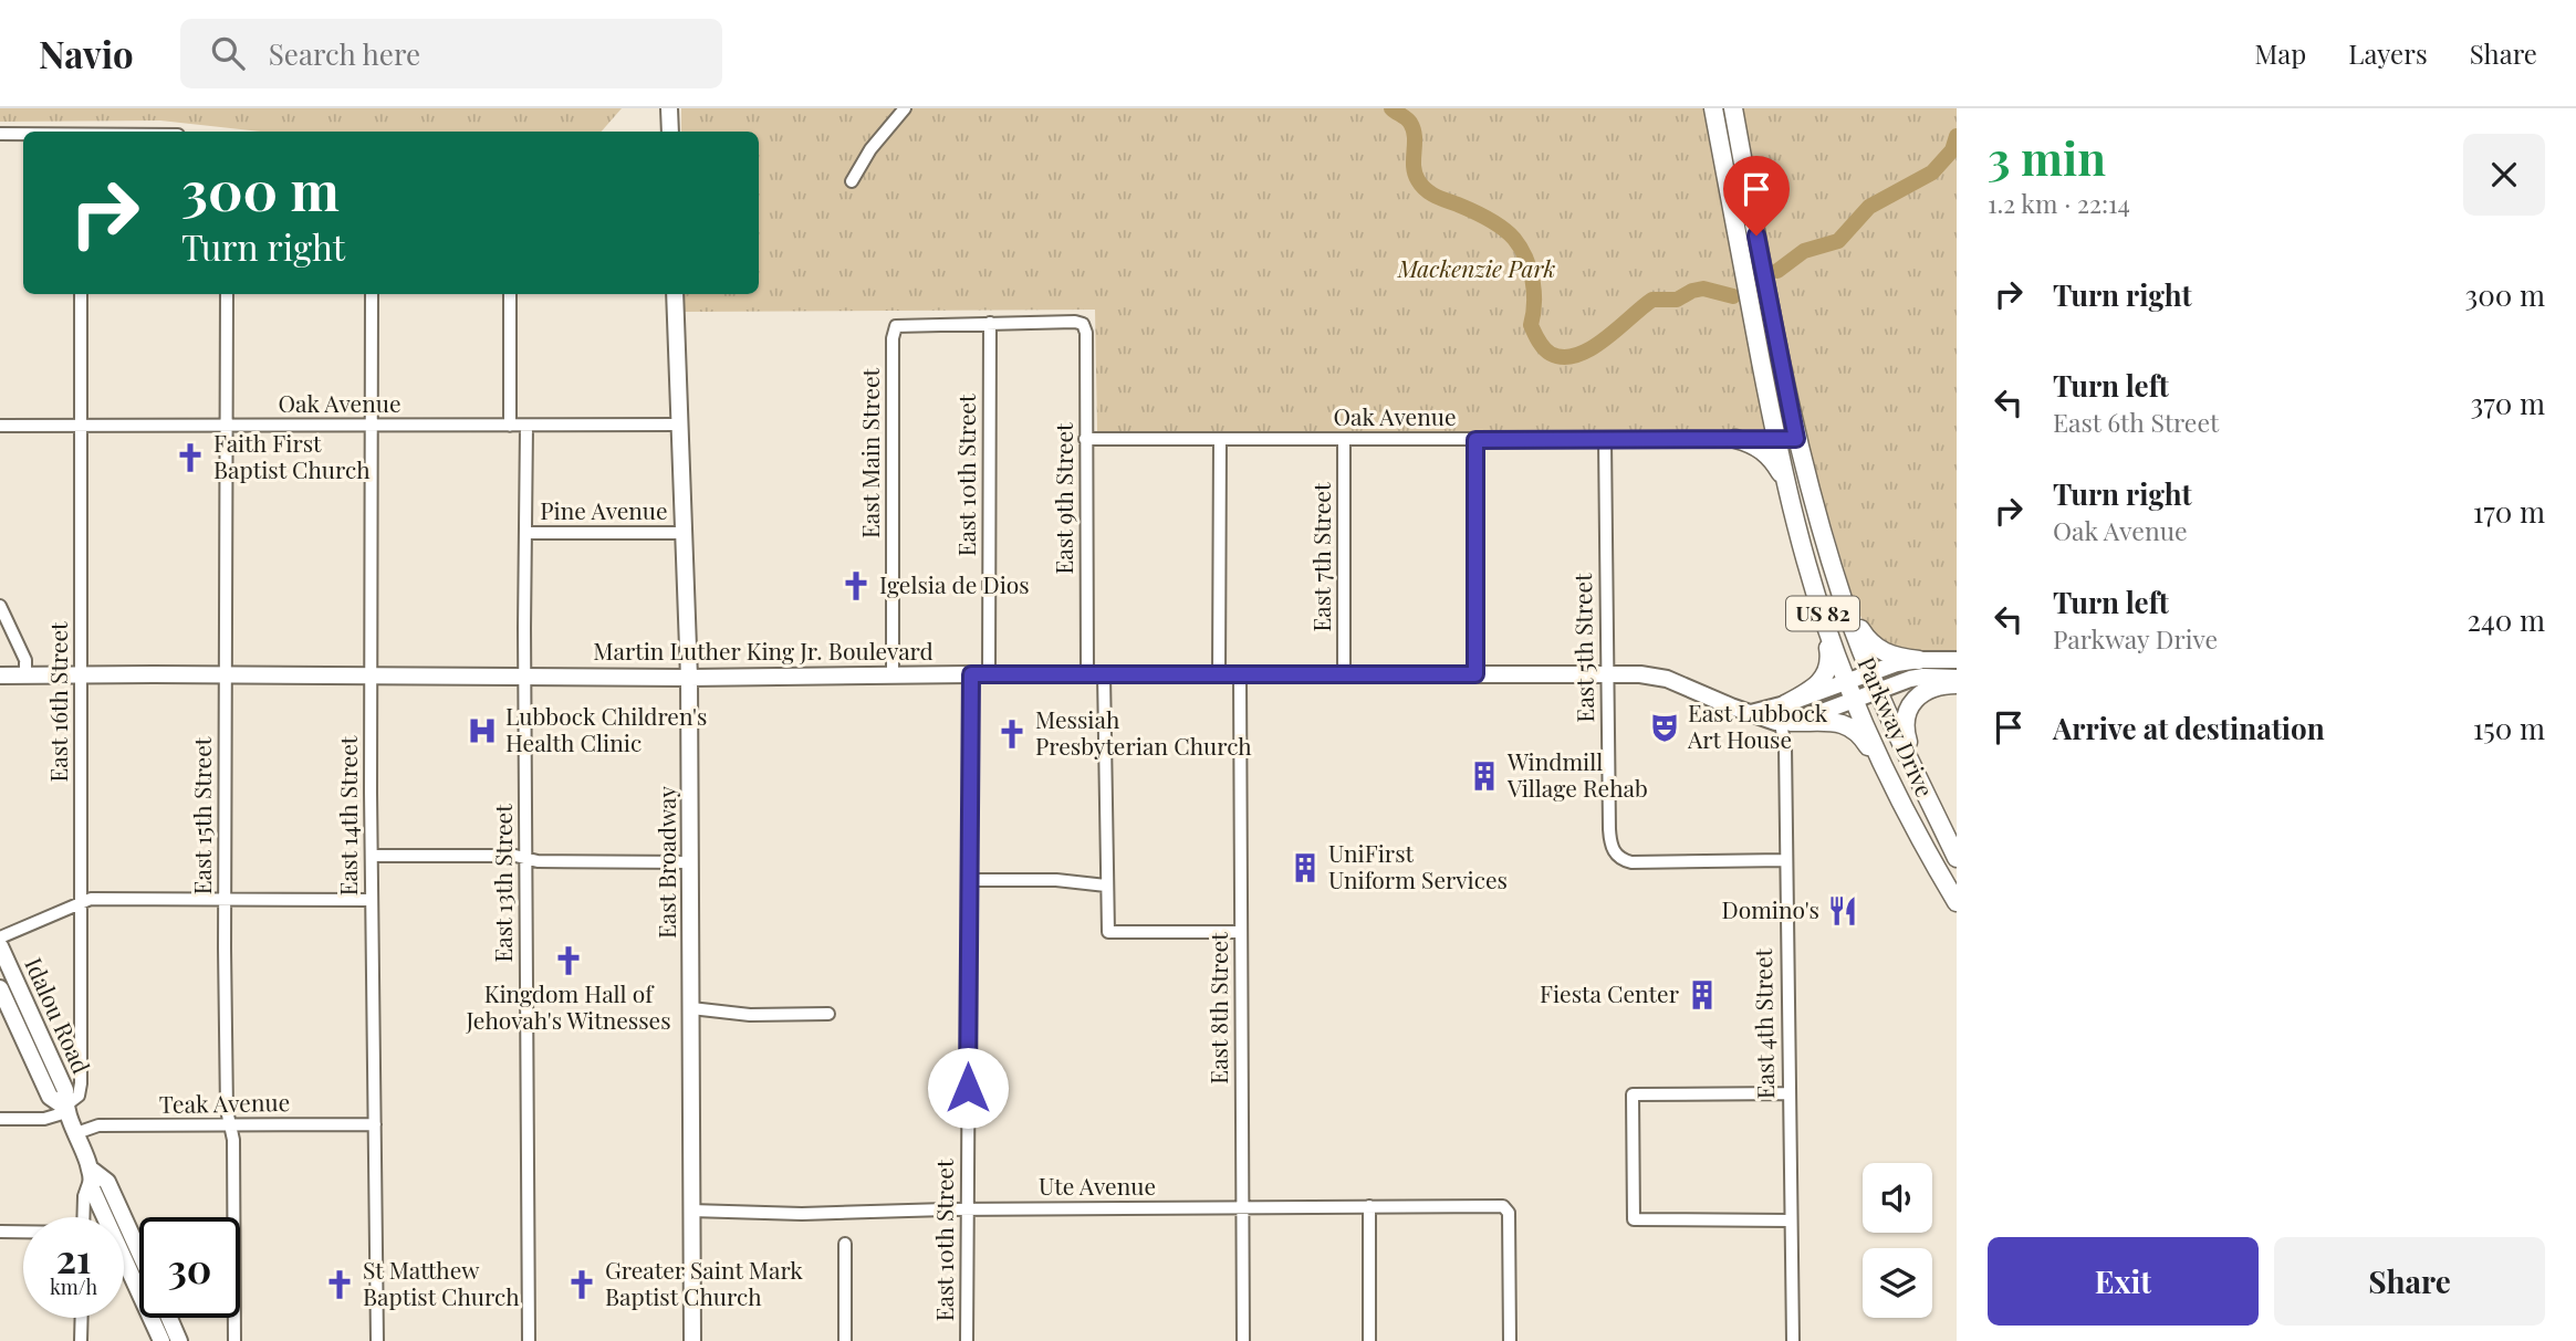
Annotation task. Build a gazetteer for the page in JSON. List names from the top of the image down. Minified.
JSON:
{"streets":{"highway":["US 82","Parkway Drive"],"main road":["Martin Luther King Jr. Boulevard","East Broadway","Idalou Road"],"street":["Oak Avenue","East Main Street","East 10th Street","East 9th Street","Pine Avenue","East 7th Street","East 5th Street","East 16th Street","East 15th Street","East 14th Street","East 13th Street","East 8th Street","East 4th Street","Teak Avenue","Ute Avenue"]},"crossings":[["Oak Avenue","East 9th Street"],["Oak Avenue","East 7th Street"],["Oak Avenue","East 5th Street"],["Oak Avenue","East 16th Street"],["Oak Avenue","Parkway Drive"],["Oak Avenue","East 15th Street"],["Oak Avenue","East 14th Street"],["Oak Avenue","East Broadway"],["Oak Avenue","East 13th Street"],["East Main Street","East 10th Street"],["East Main Street","East 9th Street"],["East Main Street","Martin Luther King Jr. Boulevard"],["East 10th Street","East 9th Street"],["East 10th Street","Martin Luther King Jr. Boulevard"],["East 10th Street","Ute Avenue"],["East 9th Street","Martin Luther King Jr. Boulevard"],["Pine Avenue","East Broadway"],["Pine Avenue","East 13th Street"],["East 7th Street","Martin Luther King Jr. Boulevard"],["East 5th Street","Martin Luther King Jr. Boulevard"],["East 5th Street","East 4th Street"],["Martin Luther King Jr. Boulevard","East 16th Street"],["Martin Luther King Jr. Boulevard","East 15th Street"],["Martin Luther King Jr. Boulevard","East 14th Street"],["Martin Luther King Jr. Boulevard","East Broadway"],["Martin Luther King Jr. Boulevard","East 13th Street"],["Martin Luther King Jr. Boulevard","East 8th Street"],["Martin Luther King Jr. Boulevard","East 4th Street"],["East 16th Street","Idalou Road"],["East 15th Street","Teak Avenue"],["East 14th Street","Teak Avenue"],["East Broadway","Ute Avenue"],["East 8th Street","Ute Avenue"],["Idalou Road","Teak Avenue"]],"parks":["Mackenzie Park"],"places":{"church":["Faith First Baptist Church","Igelsia de Dios","Messiah Presbyterian Church","Kingdom Hall of Jehovah's Witnesses","St Matthew Baptist Church","Greater Saint Mark Baptist Church"],"theatre":["East Lubbock Art House"],"hospital":["Lubbock Children's Health Clinic"],"building":["Windmill Village Rehab","UniFirst Uniform Services","Fiesta Center"],"restaurant":["Domino's"]},"page":{"header":"Navio","search":"Search here","nav":["Map","Layers","Share"],"heading":["3 min","1.2 km · 22:14"],"turn":["300 m","Turn right"],"list":[{"name":"Turn right","value":"300 m"},{"name":"Turn left","note":"East 6th Street","value":"370 m"},{"name":"Turn right","note":"Oak Avenue","value":"170 m"},{"name":"Turn left","note":"Parkway Drive","value":"240 m"},{"name":"Arrive at destination","value":"150 m"}],"speed":"21 km/h","limit":"30","buttons":["Exit","Share"]}}
